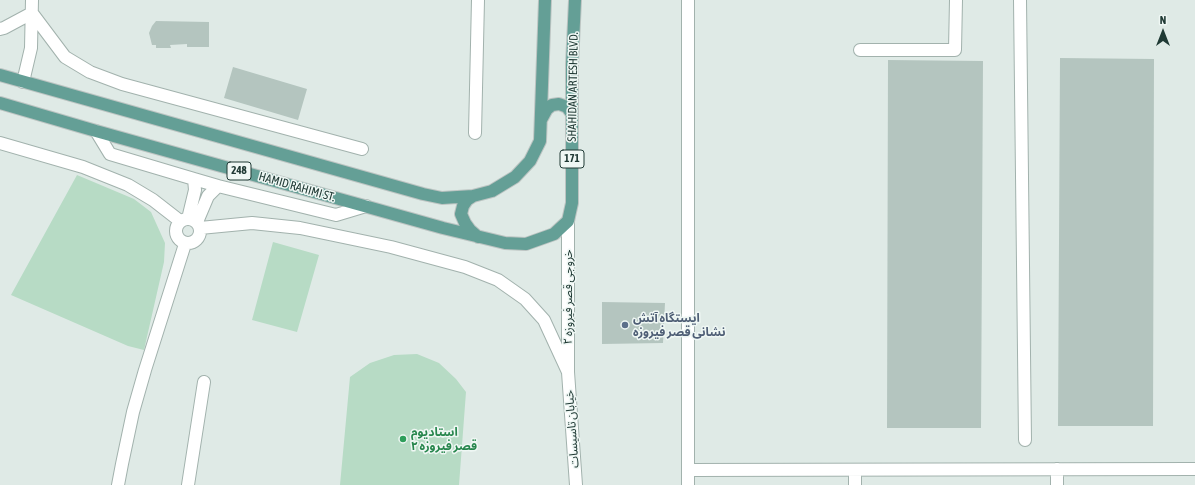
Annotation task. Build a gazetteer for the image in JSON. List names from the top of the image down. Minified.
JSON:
{"streets":{"main road":["SHAHIDAN ARTESH BLVD.","171","248","HAMID RAHIMI ST."],"street":["خروجی قصر فیروزه ۲","خیابان تاسیسات"]},"crossings":[["SHAHIDAN ARTESH BLVD.","خروجی قصر فیروزه ۲"],["خروجی قصر فیروزه ۲","خیابان تاسیسات"]],"places":["ایستگاه آتش نشانی قصر فیروزه","استادیوم قصر فیروزه ۲"],"north":"top"}
